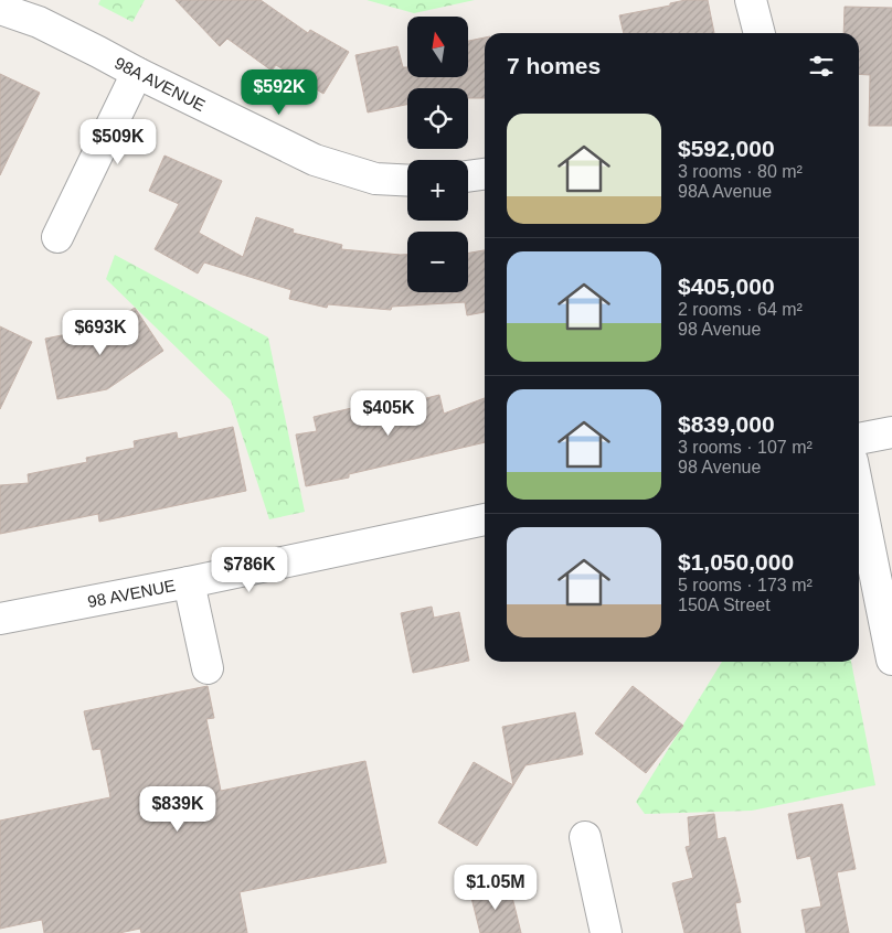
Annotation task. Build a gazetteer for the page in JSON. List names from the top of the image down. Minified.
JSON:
{"streets":{"street":["98A AVENUE","98 AVENUE"]},"north":"top","page":{"map_buttons":["+","−"],"heading":"7 homes","price":["$592K","$509K","$693K","$405K","$786K","$839K","$1.05M"],"list":[{"name":"$592,000","note":"3 rooms · 80 m² · 98A Avenue"},{"name":"$405,000","note":"2 rooms · 64 m² · 98 Avenue"},{"name":"$839,000","note":"3 rooms · 107 m² · 98 Avenue"},{"name":"$1,050,000","note":"5 rooms · 173 m² · 150A Street"}]}}
